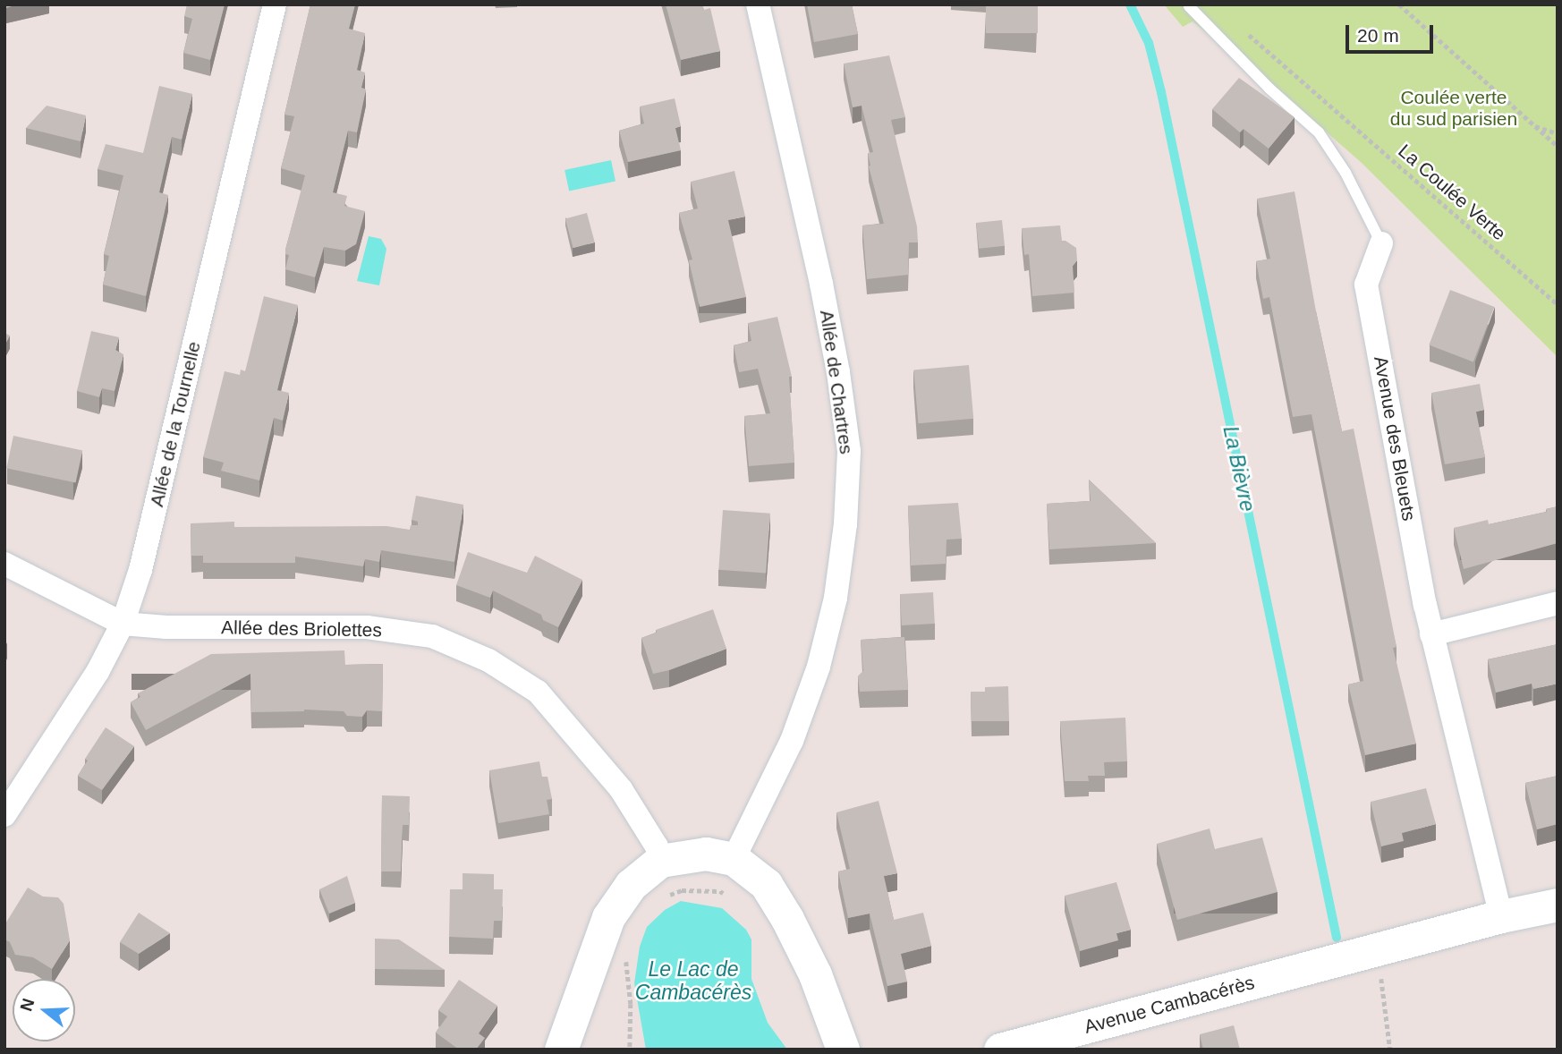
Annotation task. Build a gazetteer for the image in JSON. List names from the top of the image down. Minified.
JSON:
{"streets":{"street":["Allée de Chartres","Allée de la Tournelle","Avenue des Bleuets","Allée des Briolettes","Avenue Cambacérès"],"path":["La Coulée Verte"]},"crossings":[["Allée de la Tournelle","Allée des Briolettes"],["Avenue des Bleuets","Avenue Cambacérès"]],"water":["La Bièvre","Le Lac de Cambacérès"],"parks":["Coulée verte du sud parisien"],"scale_bar":"20 m","north":"left"}
